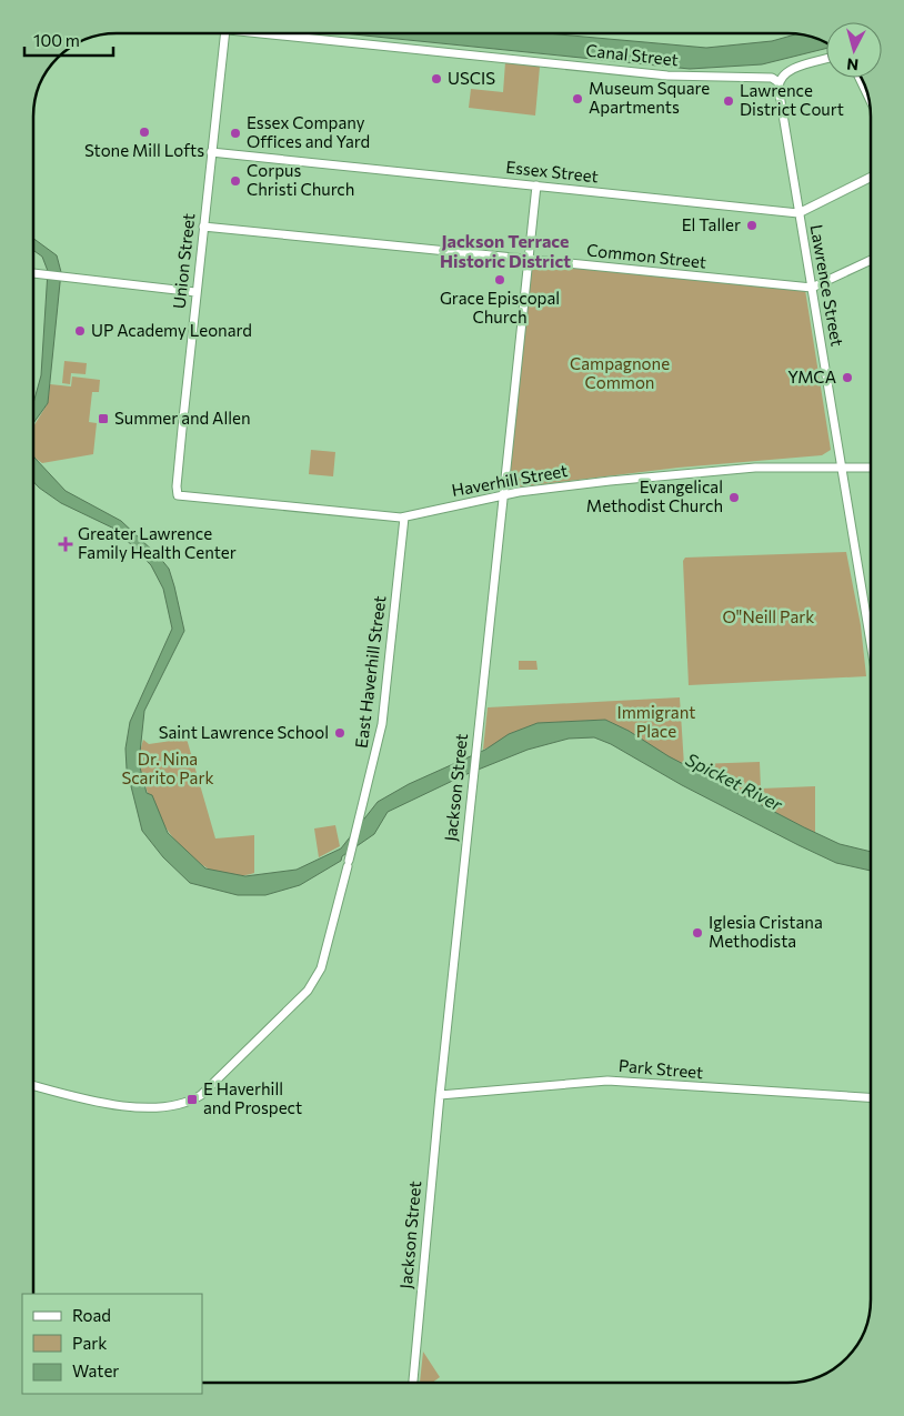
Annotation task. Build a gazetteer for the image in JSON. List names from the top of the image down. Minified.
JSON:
{"streets":{"main road":["Canal Street","Essex Street","Common Street","Union Street","Lawrence Street","Haverhill Street","East Haverhill Street","Jackson Street","Park Street"]},"crossings":[["Canal Street","Lawrence Street"],["Essex Street","Union Street"],["Essex Street","Lawrence Street"],["Essex Street","Jackson Street"],["Common Street","Union Street"],["Common Street","Lawrence Street"],["Common Street","Jackson Street"],["Union Street","Haverhill Street"],["Lawrence Street","Haverhill Street"],["Haverhill Street","East Haverhill Street"],["Haverhill Street","Jackson Street"],["Jackson Street","Park Street"]],"districts":["Jackson Terrace Historic District"],"water":["Spicket River"],"parks":["Campagnone Common","O\"Neill Park","Immigrant Place","Dr. Nina Scarito Park"],"places":{"other":["USCIS","Museum Square Apartments","Lawrence District Court","Stone Mill Lofts","Essex Company Offices and Yard","Corpus Christi Church","El Taller","Grace Episcopal Church","UP Academy Leonard","YMCA","Evangelical Methodist Church","Saint Lawrence School","Iglesia Cristana Methodista"],"transit":["Summer and Allen","E Haverhill and Prospect"],"health":["Greater Lawrence Family Health Center"]},"legend":["Road","Park","Water"],"scale_bar":"100 m","north":"bottom"}
